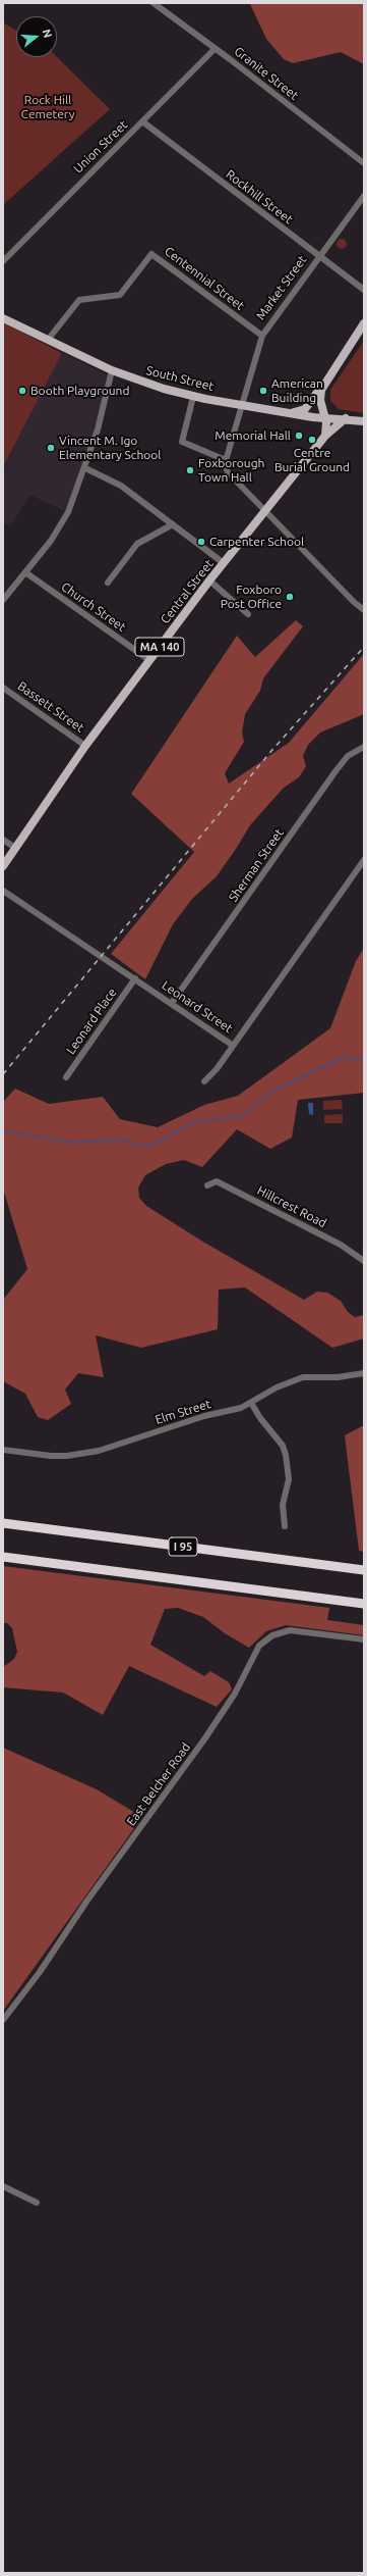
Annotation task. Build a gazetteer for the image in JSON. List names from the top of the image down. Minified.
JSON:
{"streets":{"highway":["I 95"],"main road":["South Street","Central Street","MA 140"],"street":["Granite Street","Union Street","Rockhill Street","Centennial Street","Market Street","Church Street","Bassett Street","Sherman Street","Leonard Street","Leonard Place","Hillcrest Road","Elm Street","East Belcher Road"]},"crossings":[["Granite Street","Union Street"],["Union Street","Rockhill Street"],["Rockhill Street","Market Street"],["Centennial Street","Market Street"],["Centennial Street","South Street"],["Market Street","South Street"],["South Street","Central Street"],["Central Street","Church Street"],["Central Street","Bassett Street"],["Sherman Street","Leonard Street"],["Leonard Street","Leonard Place"]],"parks":["Rock Hill Cemetery"],"places":["Booth Playground","American Building","Memorial Hall","Centre Burial Ground","Vincent M. Igo Elementary School","Foxborough Town Hall","Carpenter School","Foxboro Post Office"],"north":"right"}
